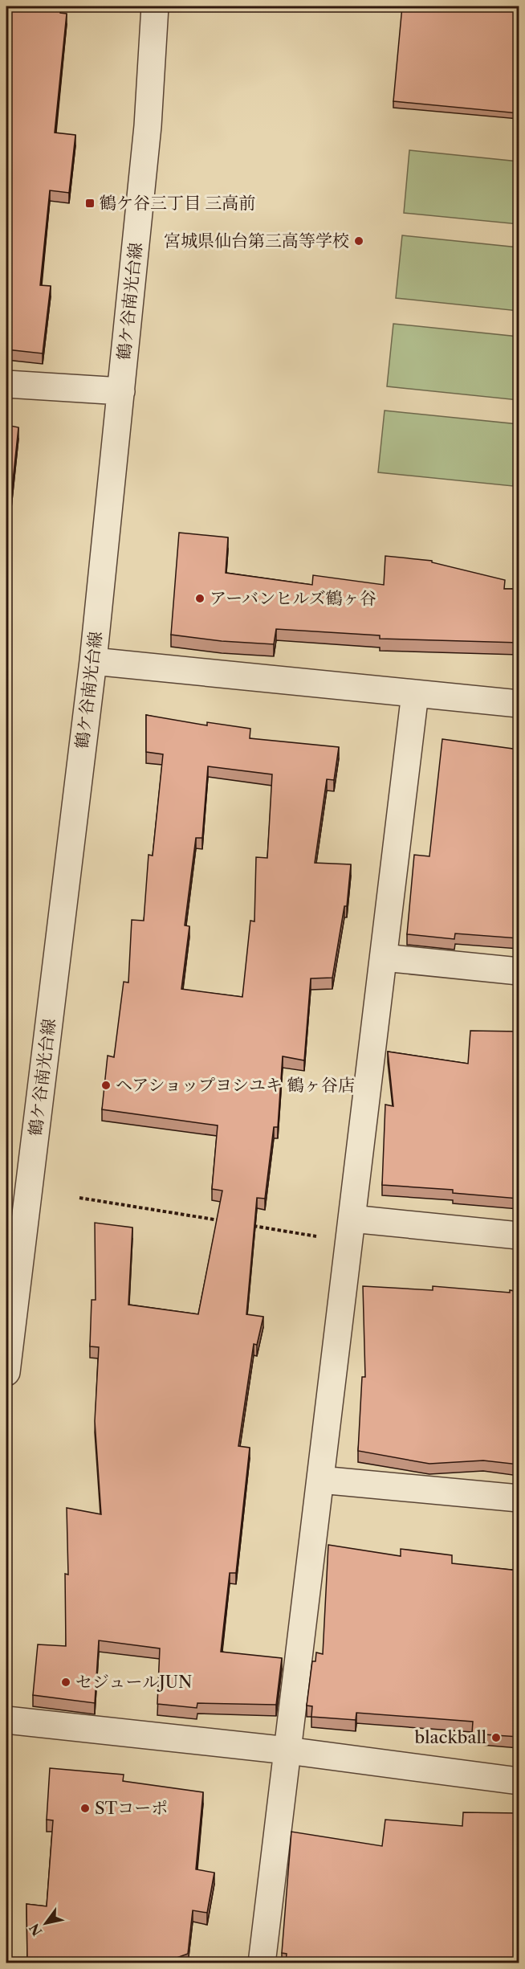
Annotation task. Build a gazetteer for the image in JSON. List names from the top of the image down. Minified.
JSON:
{"streets":{"street":["鶴ケ谷南光台線"]},"places":{"transit":["鶴ケ谷三丁目 三高前"],"other":["宮城県仙台第三高等学校","アーバンヒルズ鶴ヶ谷","ヘアショップヨシユキ 鶴ヶ谷店","セジュールJUN","blackball","STコーポ"]},"north":"bottom left"}
